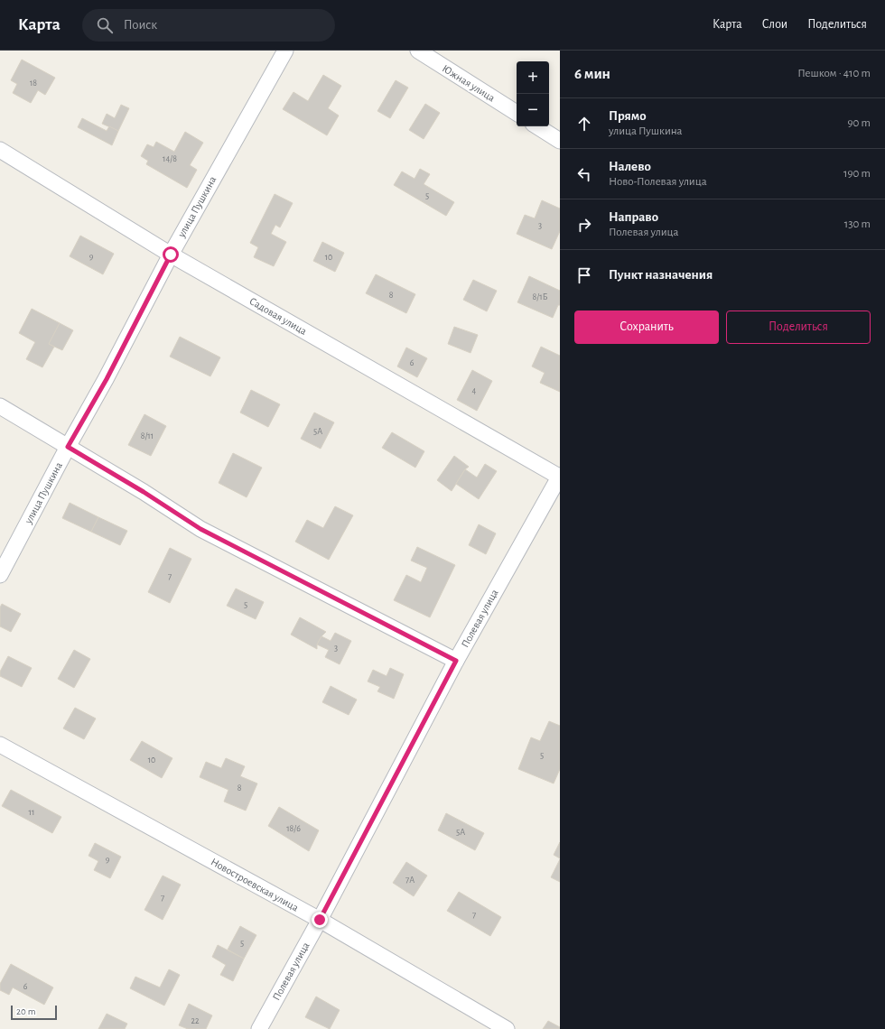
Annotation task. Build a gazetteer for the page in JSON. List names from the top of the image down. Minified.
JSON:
{"streets":{"street":["Южная улица","улица Пушкина","Садовая улица","Полевая улица","Новостроевская улица"]},"crossings":[["улица Пушкина","Садовая улица"],["Садовая улица","Полевая улица"],["Полевая улица","Новостроевская улица"]],"house_numbers":["18","14/8","5","3","9","10","8","8/1Б","6","4","5А","8/11","7","5","3","5","10","8","11","18/6","5А","9","7А","7","7","5","6","22"],"scale_bar":"20 m","page":{"header":"Карта","search":"Поиск","nav":["Карта","Слои","Поделиться"],"heading":["6 мин","Пешком · 410 m"],"map_buttons":["+","−"],"list":[["Прямо","улица Пушкина","90 m"],["Налево","Ново-Полевая улица","190 m"],["Направо","Полевая улица","130 m"],"Пункт назначения"],"buttons":["Сохранить","Поделиться"],"scale":"20 m"}}
